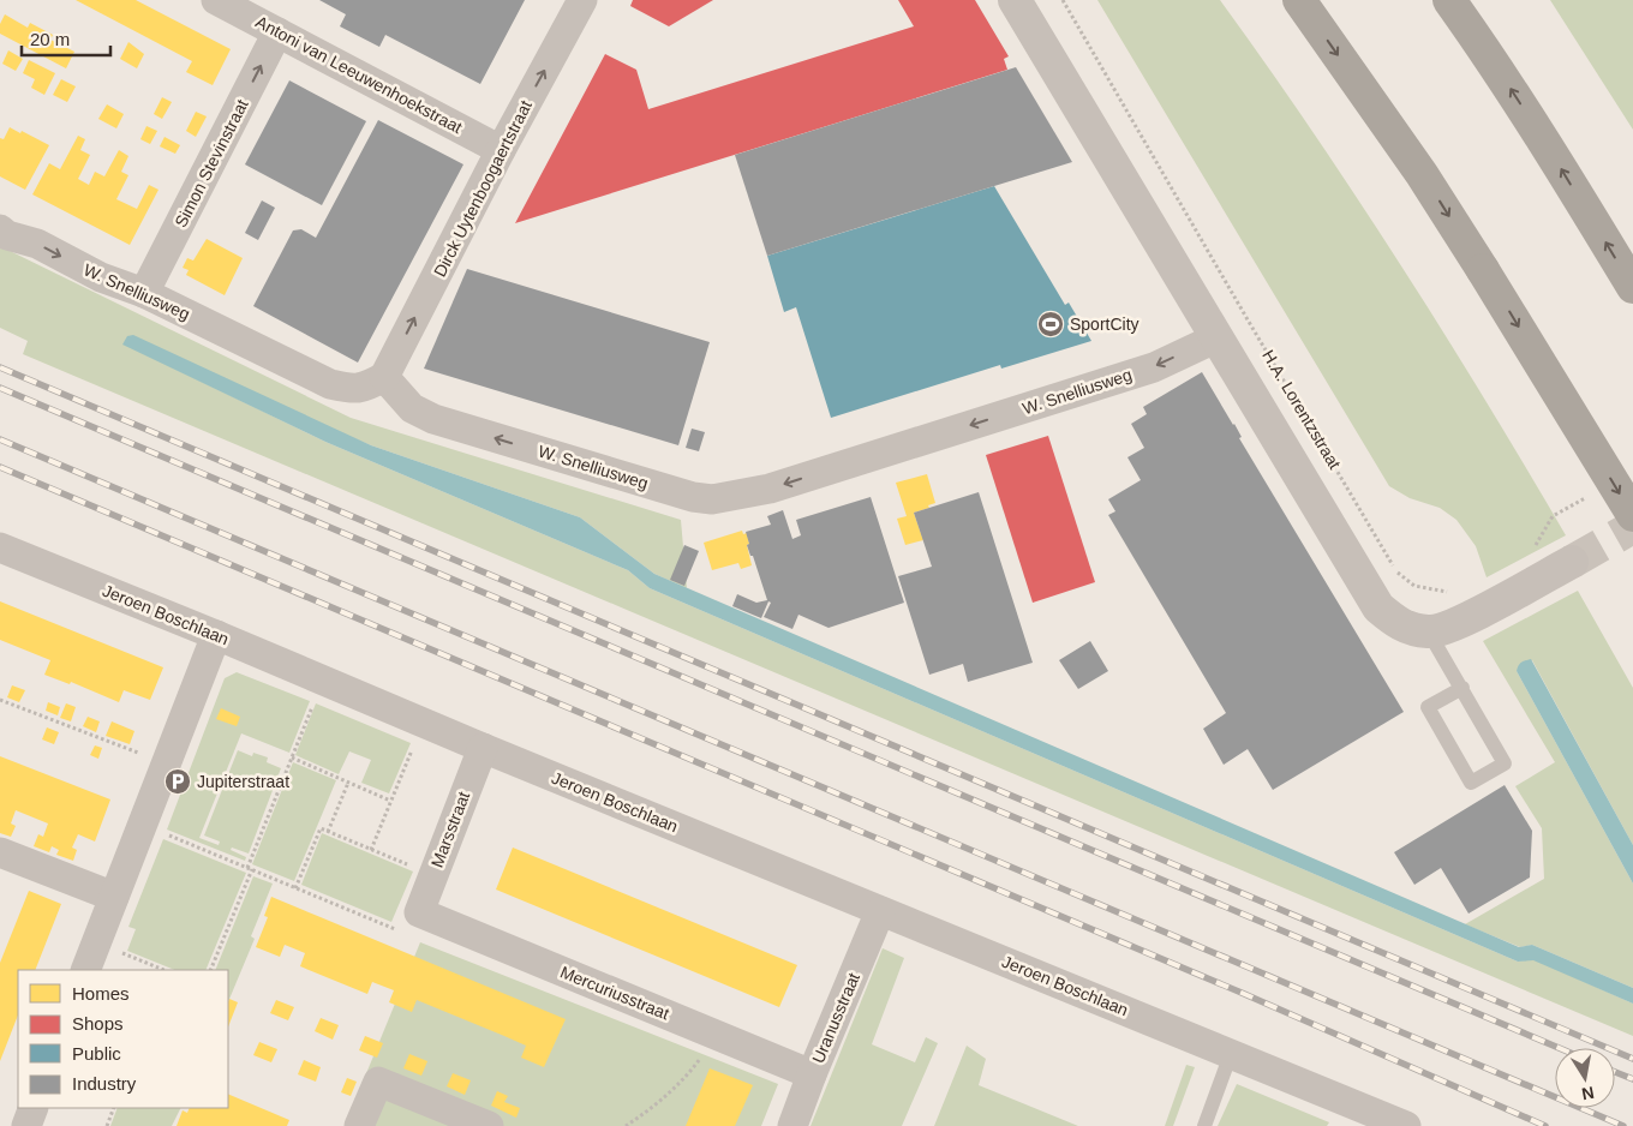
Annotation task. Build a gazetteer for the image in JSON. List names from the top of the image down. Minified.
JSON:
{"streets":{"street":["Antoni van Leeuwenhoekstraat","Simon Stevinstraat","Dirck Uytenboogaertstraat","W. Snelliusweg","Jeroen Boschlaan","Marsstraat","Mercuriusstraat","Uranusstraat"],"path":["H.A. Lorentzstraat"]},"crossings":[["Antoni van Leeuwenhoekstraat","Simon Stevinstraat"],["Antoni van Leeuwenhoekstraat","Dirck Uytenboogaertstraat"],["Simon Stevinstraat","W. Snelliusweg"],["Dirck Uytenboogaertstraat","W. Snelliusweg"],["Jeroen Boschlaan","Marsstraat"],["Jeroen Boschlaan","Uranusstraat"],["Marsstraat","Mercuriusstraat"],["Mercuriusstraat","Uranusstraat"]],"one_way":["Simon Stevinstraat","Dirck Uytenboogaertstraat"],"places":{"sports":["SportCity"],"parking":["Jupiterstraat"]},"legend":["Homes","Shops","Public","Industry"],"scale_bar":"20 m","north":"bottom"}
